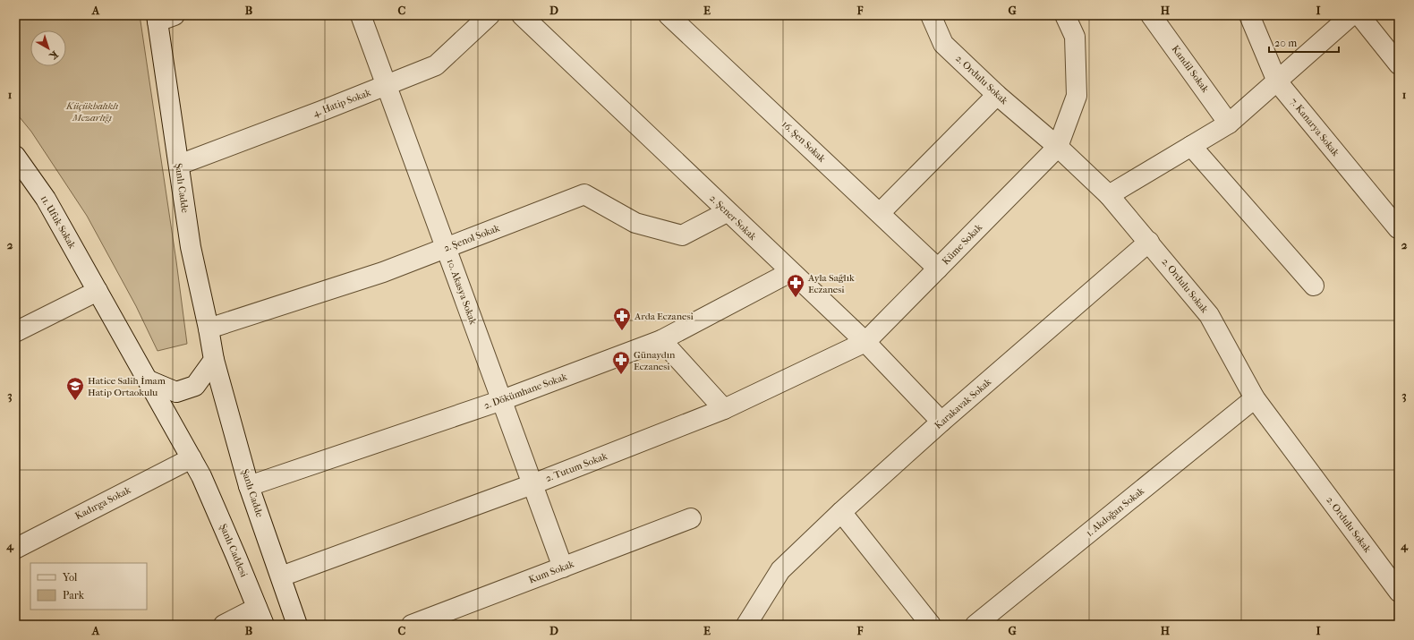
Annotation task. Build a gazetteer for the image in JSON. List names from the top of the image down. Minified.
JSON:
{"streets":{"street":["Kandil Sokak","2. Ordulu Sokak","4. Hatip Sokak","7. Kanarya Sokak","16. Şen Sokak","Şanlı Cadde","2. Şener Sokak","11. Ufuk Sokak","2. Şenol Sokak","Küme Sokak","10. Akasya Sokak","2. Dökümhane Sokak","Karakavak Sokak","2. Tutum Sokak","Kadırga Sokak","1. Akdoğan Sokak","Şanlı Caddesi","Kum Sokak"]},"crossings":[["2. Ordulu Sokak","Küme Sokak"],["2. Ordulu Sokak","Karakavak Sokak"],["2. Ordulu Sokak","1. Akdoğan Sokak"],["4. Hatip Sokak","Şanlı Cadde"],["4. Hatip Sokak","10. Akasya Sokak"],["16. Şen Sokak","Küme Sokak"],["Şanlı Cadde","2. Şenol Sokak"],["Şanlı Cadde","2. Dökümhane Sokak"],["Şanlı Cadde","2. Tutum Sokak"],["2. Şener Sokak","2. Şenol Sokak"],["2. Şener Sokak","Küme Sokak"],["2. Şener Sokak","2. Dökümhane Sokak"],["2. Şener Sokak","Karakavak Sokak"],["2. Şener Sokak","2. Tutum Sokak"],["2. Şenol Sokak","10. Akasya Sokak"],["Küme Sokak","2. Tutum Sokak"],["10. Akasya Sokak","2. Dökümhane Sokak"],["10. Akasya Sokak","2. Tutum Sokak"],["10. Akasya Sokak","Kum Sokak"],["Kadırga Sokak","Şanlı Caddesi"]],"parks":["Küçükbalıklı Mezarlığı"],"places":{"pharmacy":["Ayla Sağlık Eczanesi","Arda Eczanesi","Günaydın Eczanesi"],"school or university":["Hatice Salih İmam Hatip Ortaokulu"]},"legend":["Yol","Park"],"scale_bar":"20 m","north":"bottom right","grid":{"columns":["A","B","C","D","E","F","G","H","I"],"rows":["1","2","3","4"]}}
